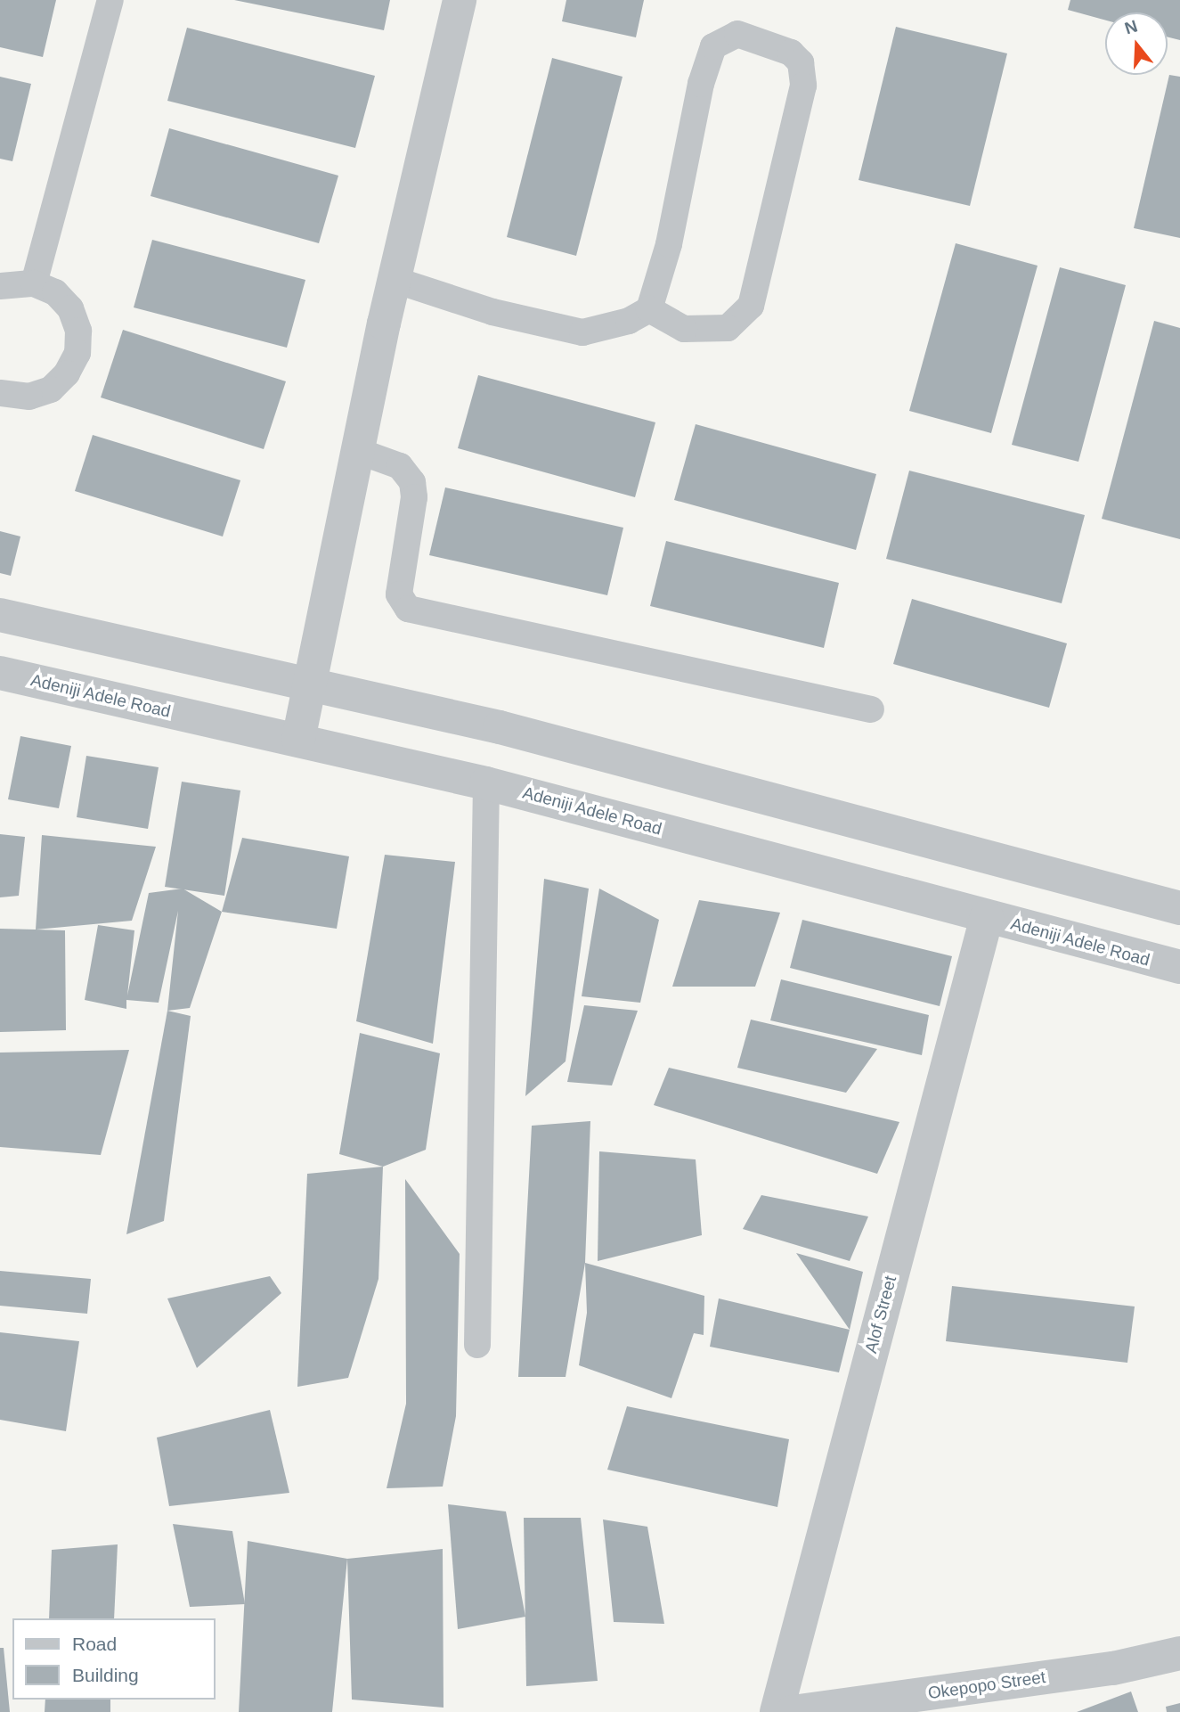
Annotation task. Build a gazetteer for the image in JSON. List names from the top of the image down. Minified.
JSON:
{"streets":{"street":["Adeniji Adele Road","Alof Street","Okepopo Street"]},"crossings":[["Adeniji Adele Road","Alof Street"]],"legend":["Road","Building"],"north":"top"}
